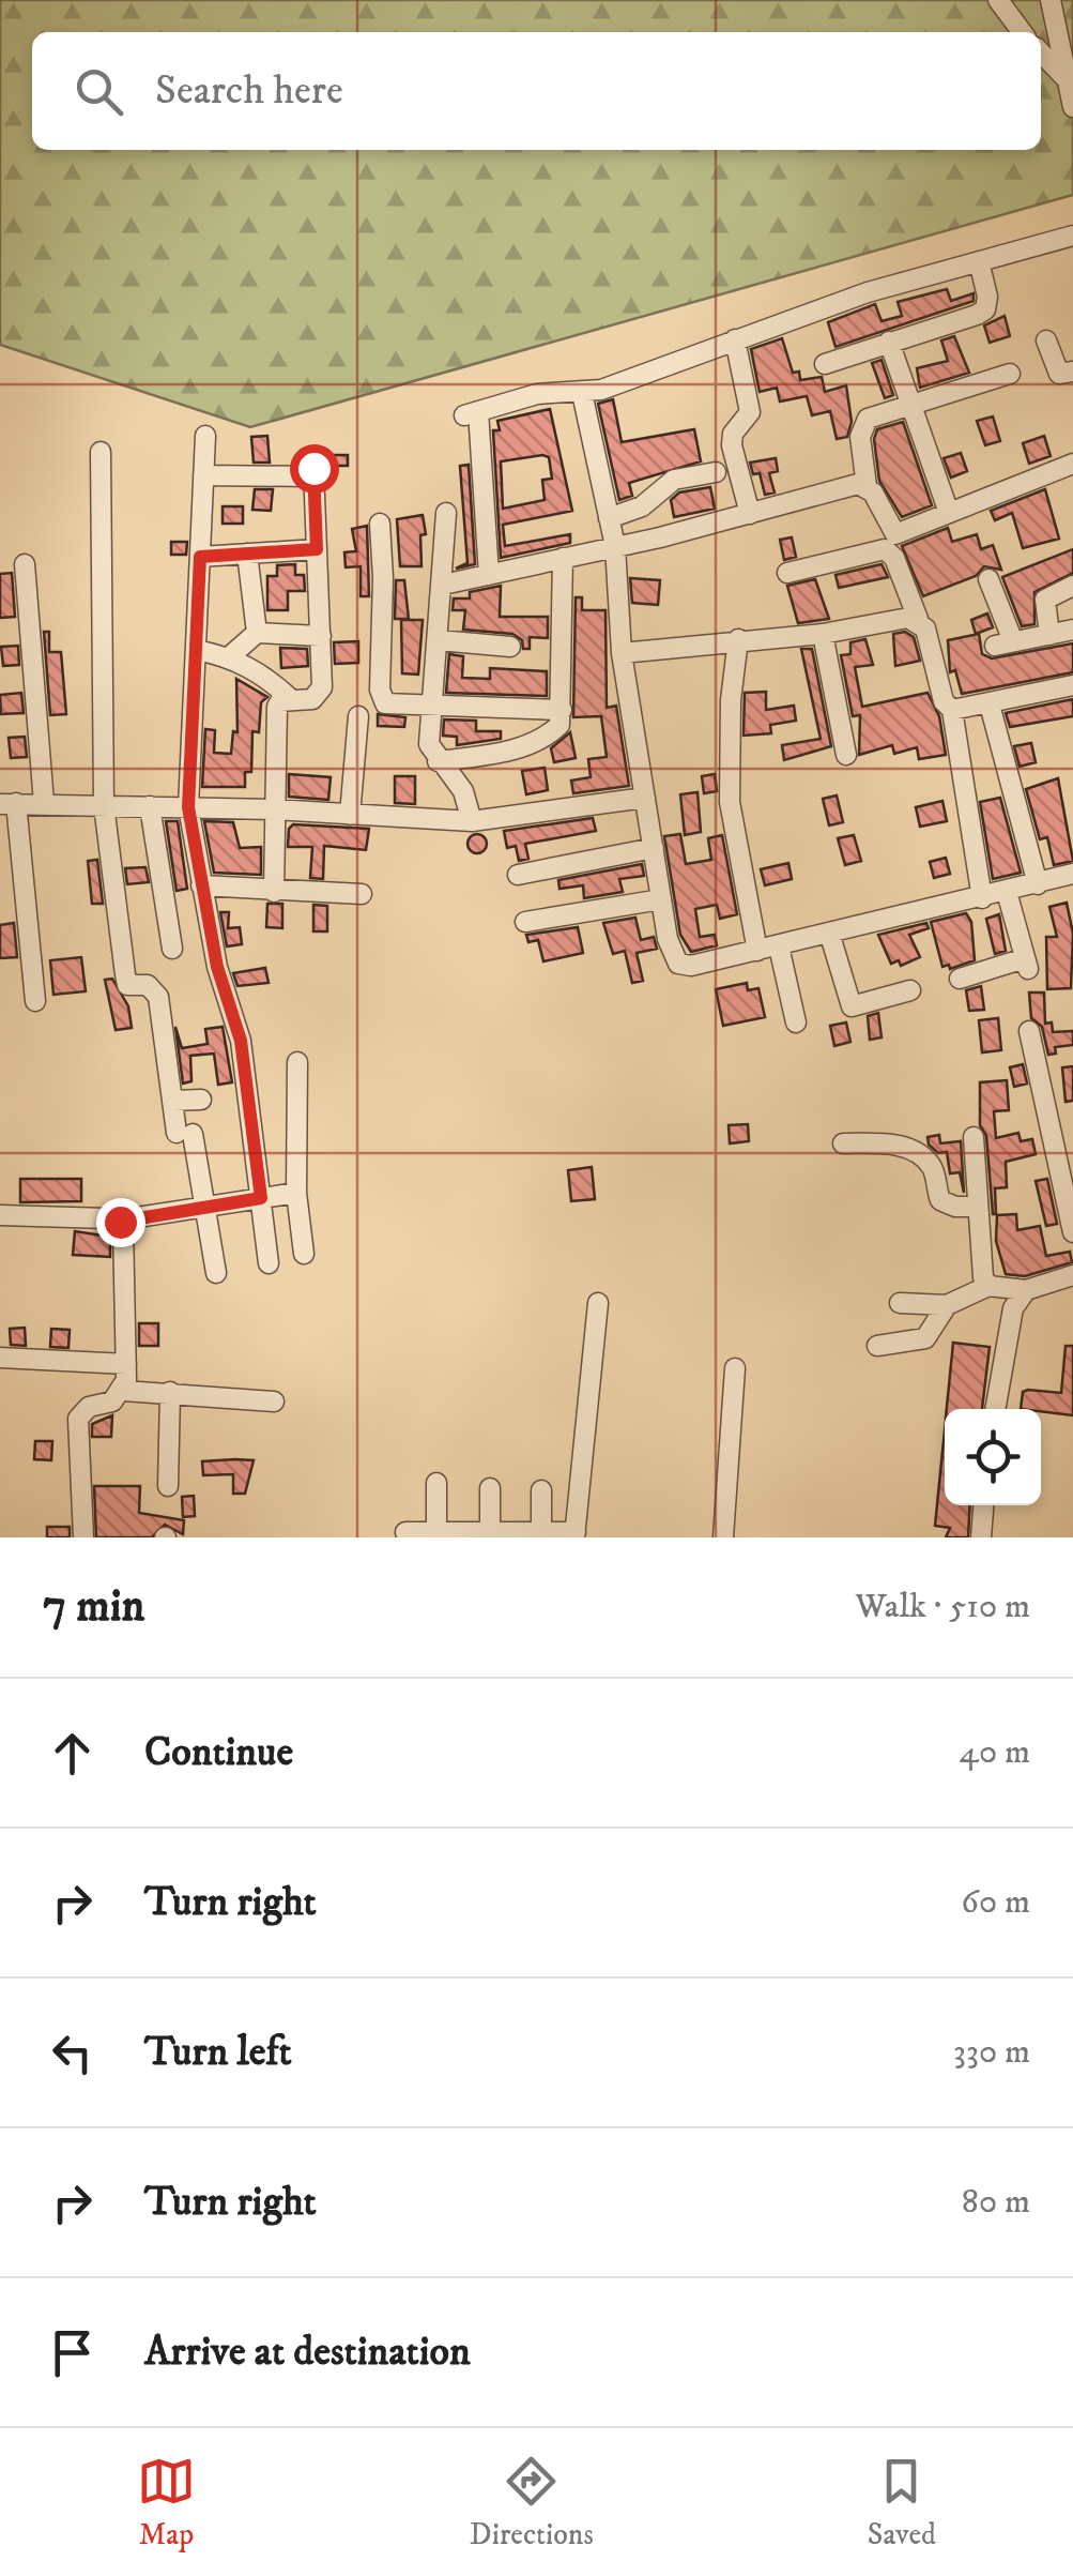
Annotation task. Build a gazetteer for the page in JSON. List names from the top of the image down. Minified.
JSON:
{"page":{"search":"Search here","heading":["7 min","Walk · 510 m"],"list":[["Continue","40 m"],["Turn right","60 m"],["Turn left","330 m"],["Turn right","80 m"],"Arrive at destination"],"nav":["Map","Directions","Saved"]}}
